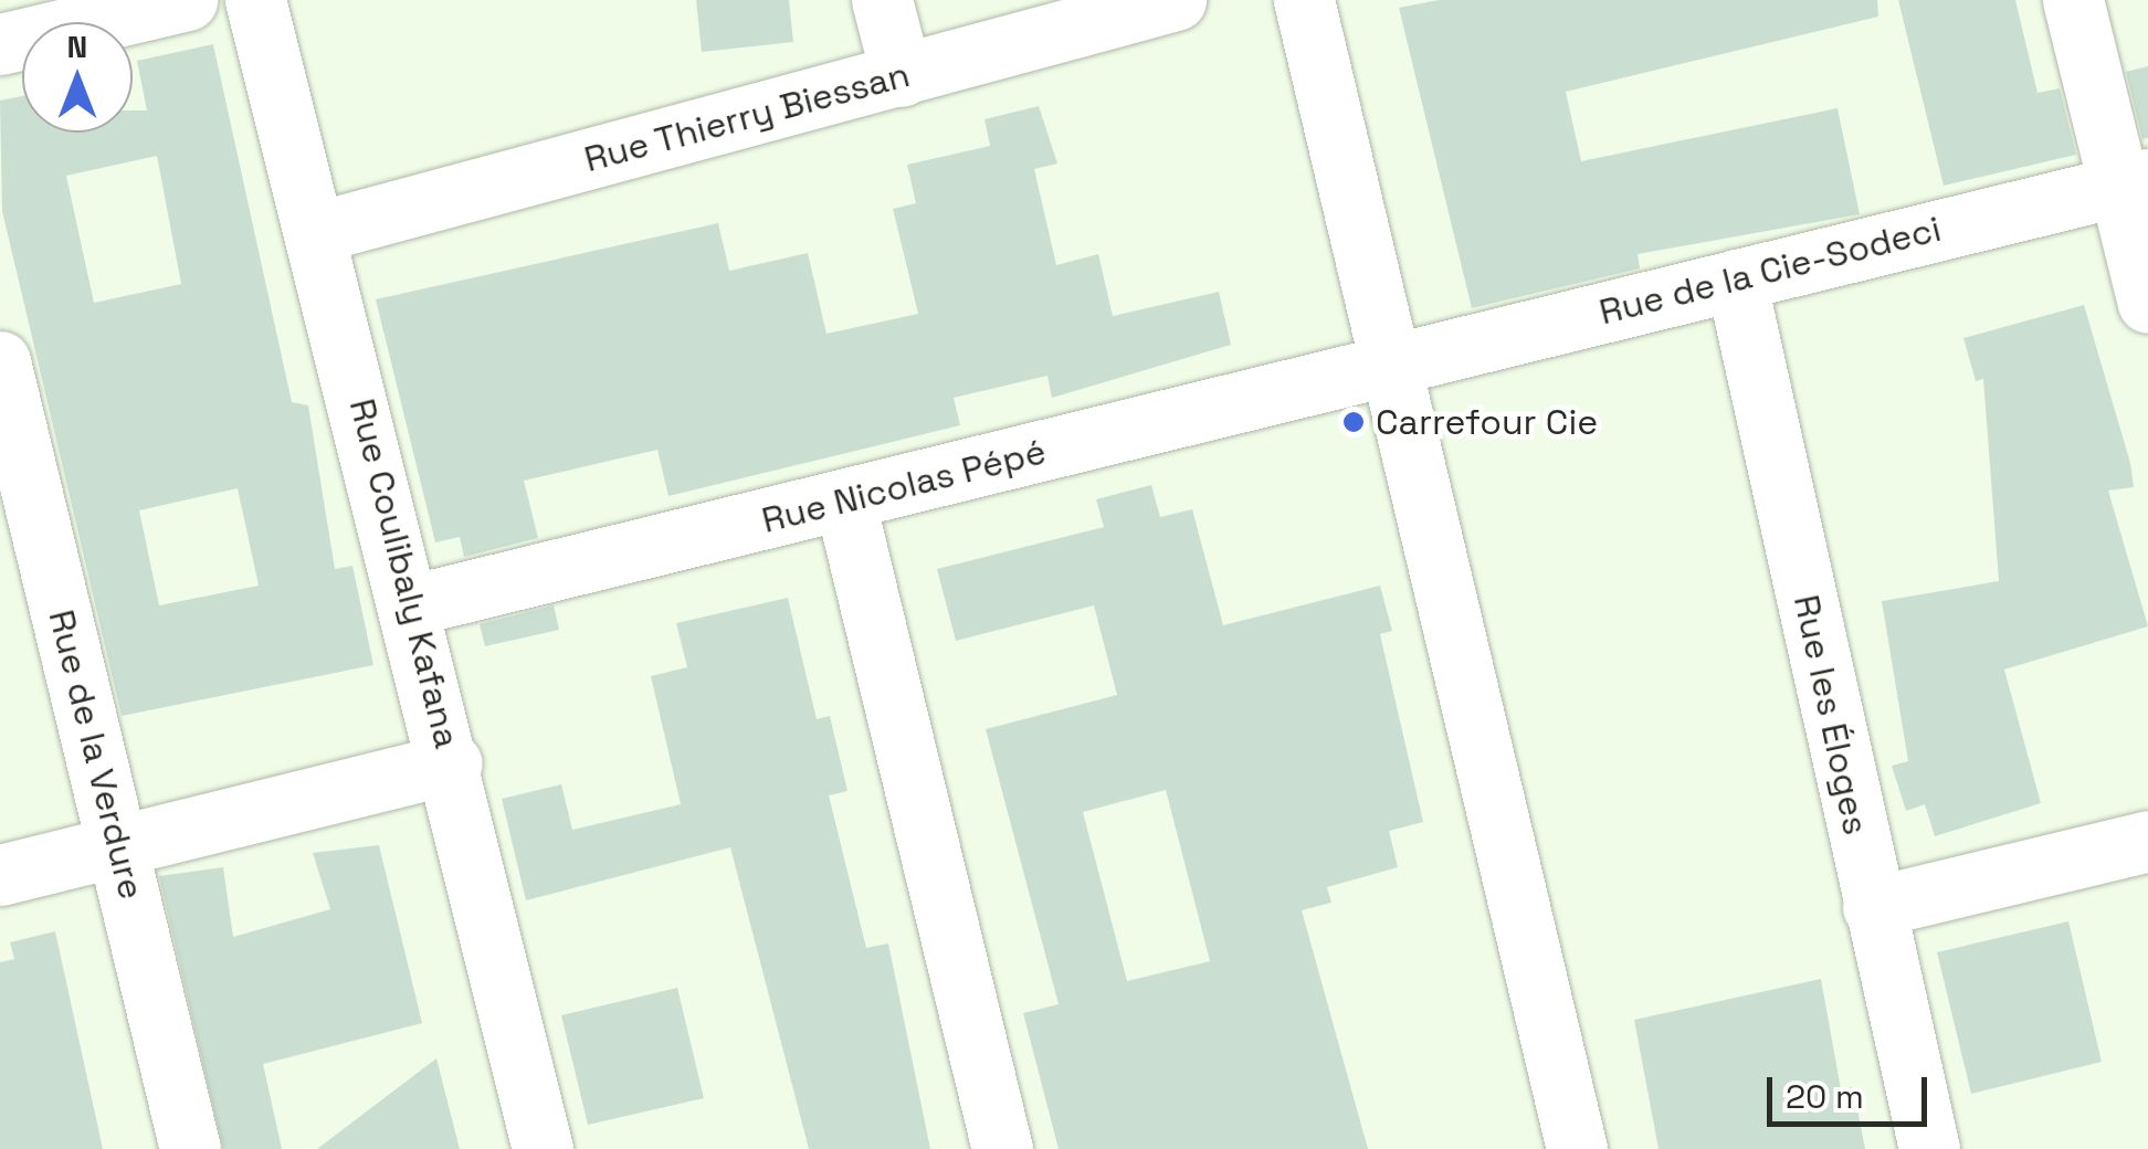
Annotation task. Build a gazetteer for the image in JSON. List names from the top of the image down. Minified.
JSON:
{"streets":{"street":["Rue Thierry Biessan","Rue de la Cie-Sodeci","Rue Nicolas Pépé","Rue Coulibaly Kafana","Rue les Éloges","Rue de la Verdure"]},"crossings":[["Rue Thierry Biessan","Rue Coulibaly Kafana"],["Rue de la Cie-Sodeci","Rue Nicolas Pépé"],["Rue de la Cie-Sodeci","Rue les Éloges"],["Rue Nicolas Pépé","Rue Coulibaly Kafana"]],"places":["Carrefour Cie"],"scale_bar":"20 m","north":"top"}
